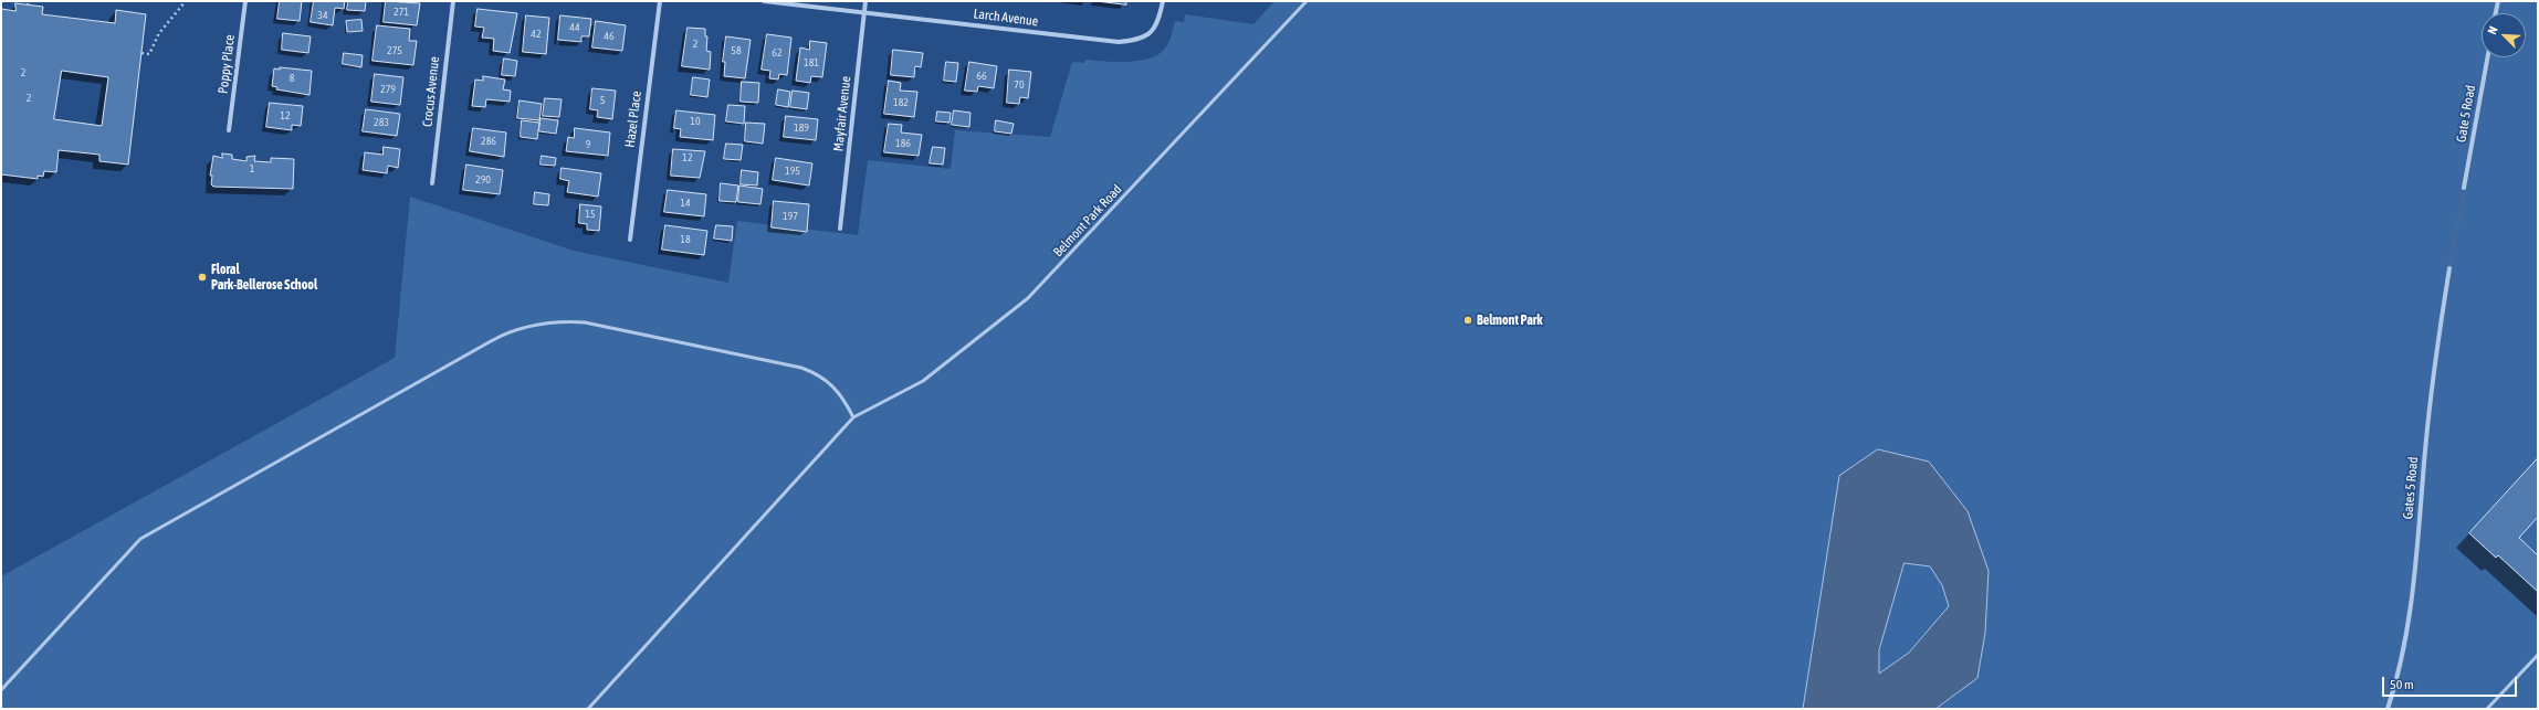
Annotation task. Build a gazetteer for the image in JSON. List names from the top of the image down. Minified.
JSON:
{"streets":{"street":["Larch Avenue","Poppy Place","Crocus Avenue","Mayfair Avenue","Gate 5 Road","Hazel Place","Gates 5 Road"],"lane":["Belmont Park Road"]},"crossings":[["Larch Avenue","Mayfair Avenue"]],"places":["Floral Park-Bellerose School","Belmont Park"],"house_numbers":["271","34","44","42","46","2","275","58","62","181","2","66","8","70","279","2","5","182","12","10","283","189","286","186","9","12","1","195","290","14","15","197","18"],"scale_bar":"50 m","north":"top left"}
